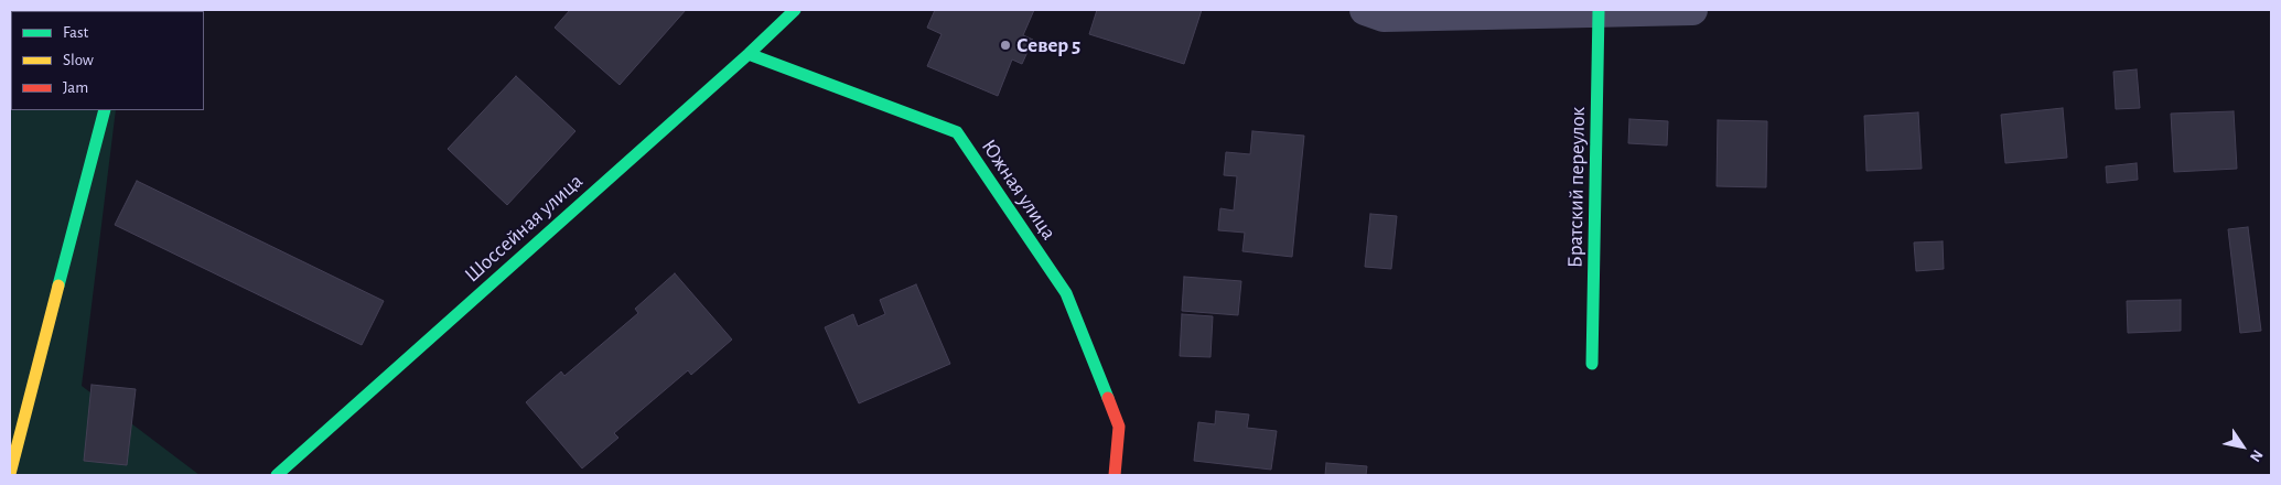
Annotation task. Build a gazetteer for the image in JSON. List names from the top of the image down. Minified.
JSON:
{"streets":{"street":["Братский переулок","Южная улица","Шоссейная улица"]},"crossings":[["Южная улица","Шоссейная улица"]],"places":["Север 5"],"legend":["Fast","Slow","Jam"],"north":"bottom right"}
